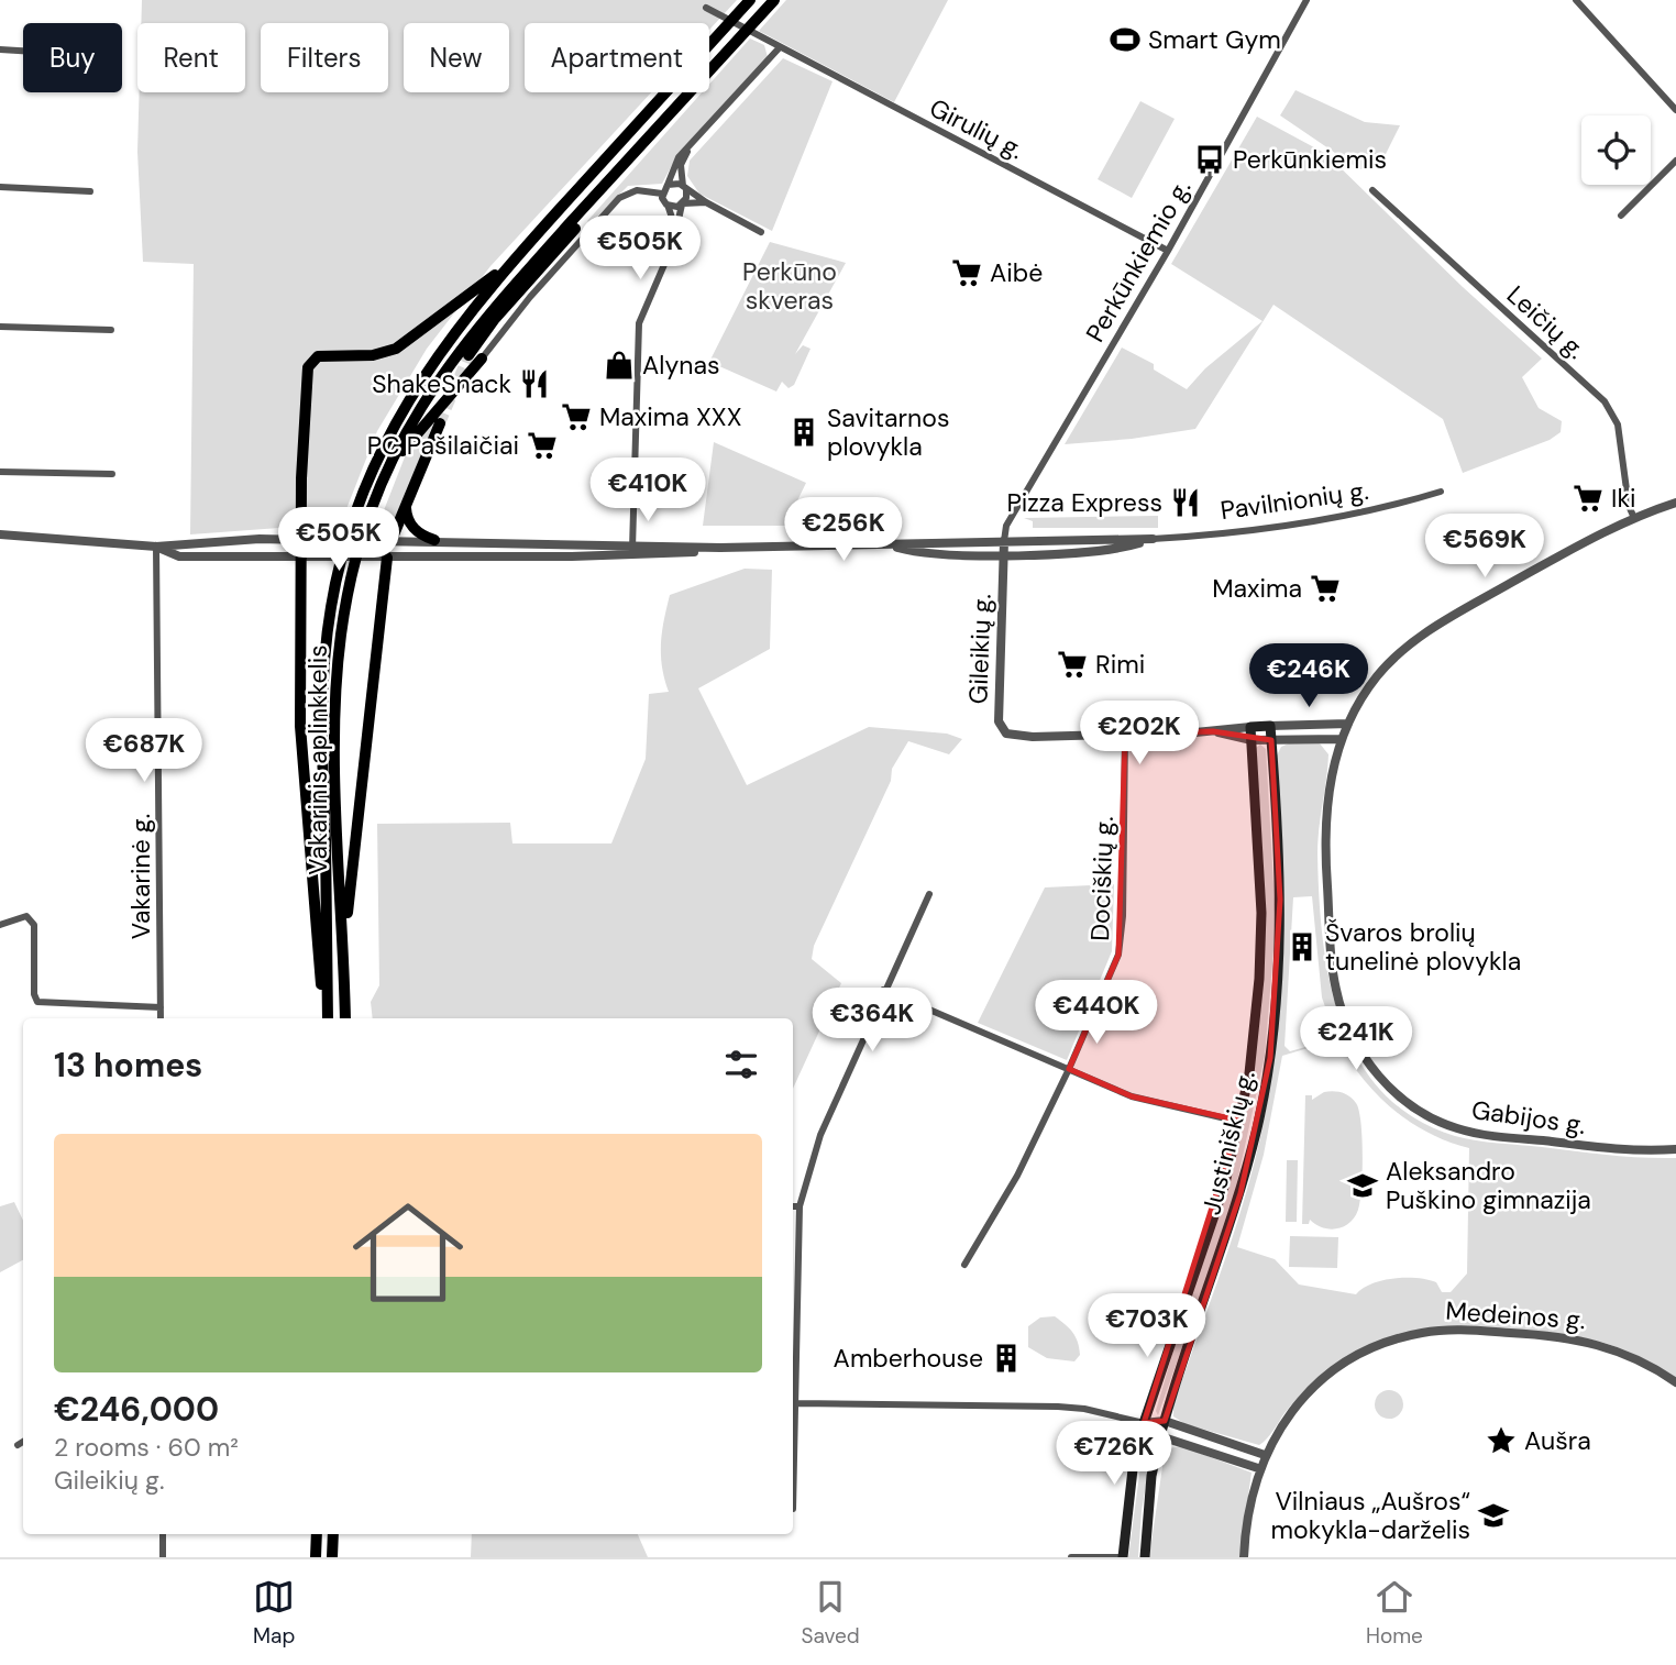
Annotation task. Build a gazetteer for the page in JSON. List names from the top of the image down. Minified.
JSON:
{"streets":{"highway":["Vakarinis aplinkkelis"],"main road":["Gileikių g.","Justiniškių g."],"street":["Girulių g.","Perkūnkiemio g.","Leičių g.","Pavilnionių g.","Vakarinė g.","Dociškių g.","Gabijos g.","Medeinos g."]},"crossings":[["Girulių g.","Perkūnkiemio g."],["Perkūnkiemio g.","Pavilnionių g."],["Perkūnkiemio g.","Gileikių g."],["Leičių g.","Gabijos g."],["Pavilnionių g.","Gileikių g."],["Pavilnionių g.","Vakarinė g."],["Gileikių g.","Dociškių g."],["Gileikių g.","Gabijos g."],["Gileikių g.","Justiniškių g."]],"parks":["Perkūno skveras"],"places":{"sports":["Smart Gym"],"bus stop":["Perkūnkiemis"],"supermarket":["Aibė","Maxima XXX","PC Pašilaičiai","Iki","Maxima","Rimi"],"shop":["Alynas"],"restaurant":["ShakeSnack","Pizza Express"],"building":["Savitarnos plovykla","Švaros brolių tunelinė plovykla","Amberhouse"],"school or university":["Aleksandro Puškino gimnazija","Vilniaus „Aušros“ mokykla-darželis"],"place":["Aušra"]},"page":{"chip":["Buy","Rent","Filters","New","Apartment"],"price":["€505K","€410K","€256K","€505K","€569K","€246K","€202K","€687K","€440K","€364K","€241K","€703K","€726K"],"heading":"13 homes","list":[{"name":"€246,000","note":"2 rooms · 60 m² · Gileikių g."}],"tabs":["Map","Saved","Home"]}}
